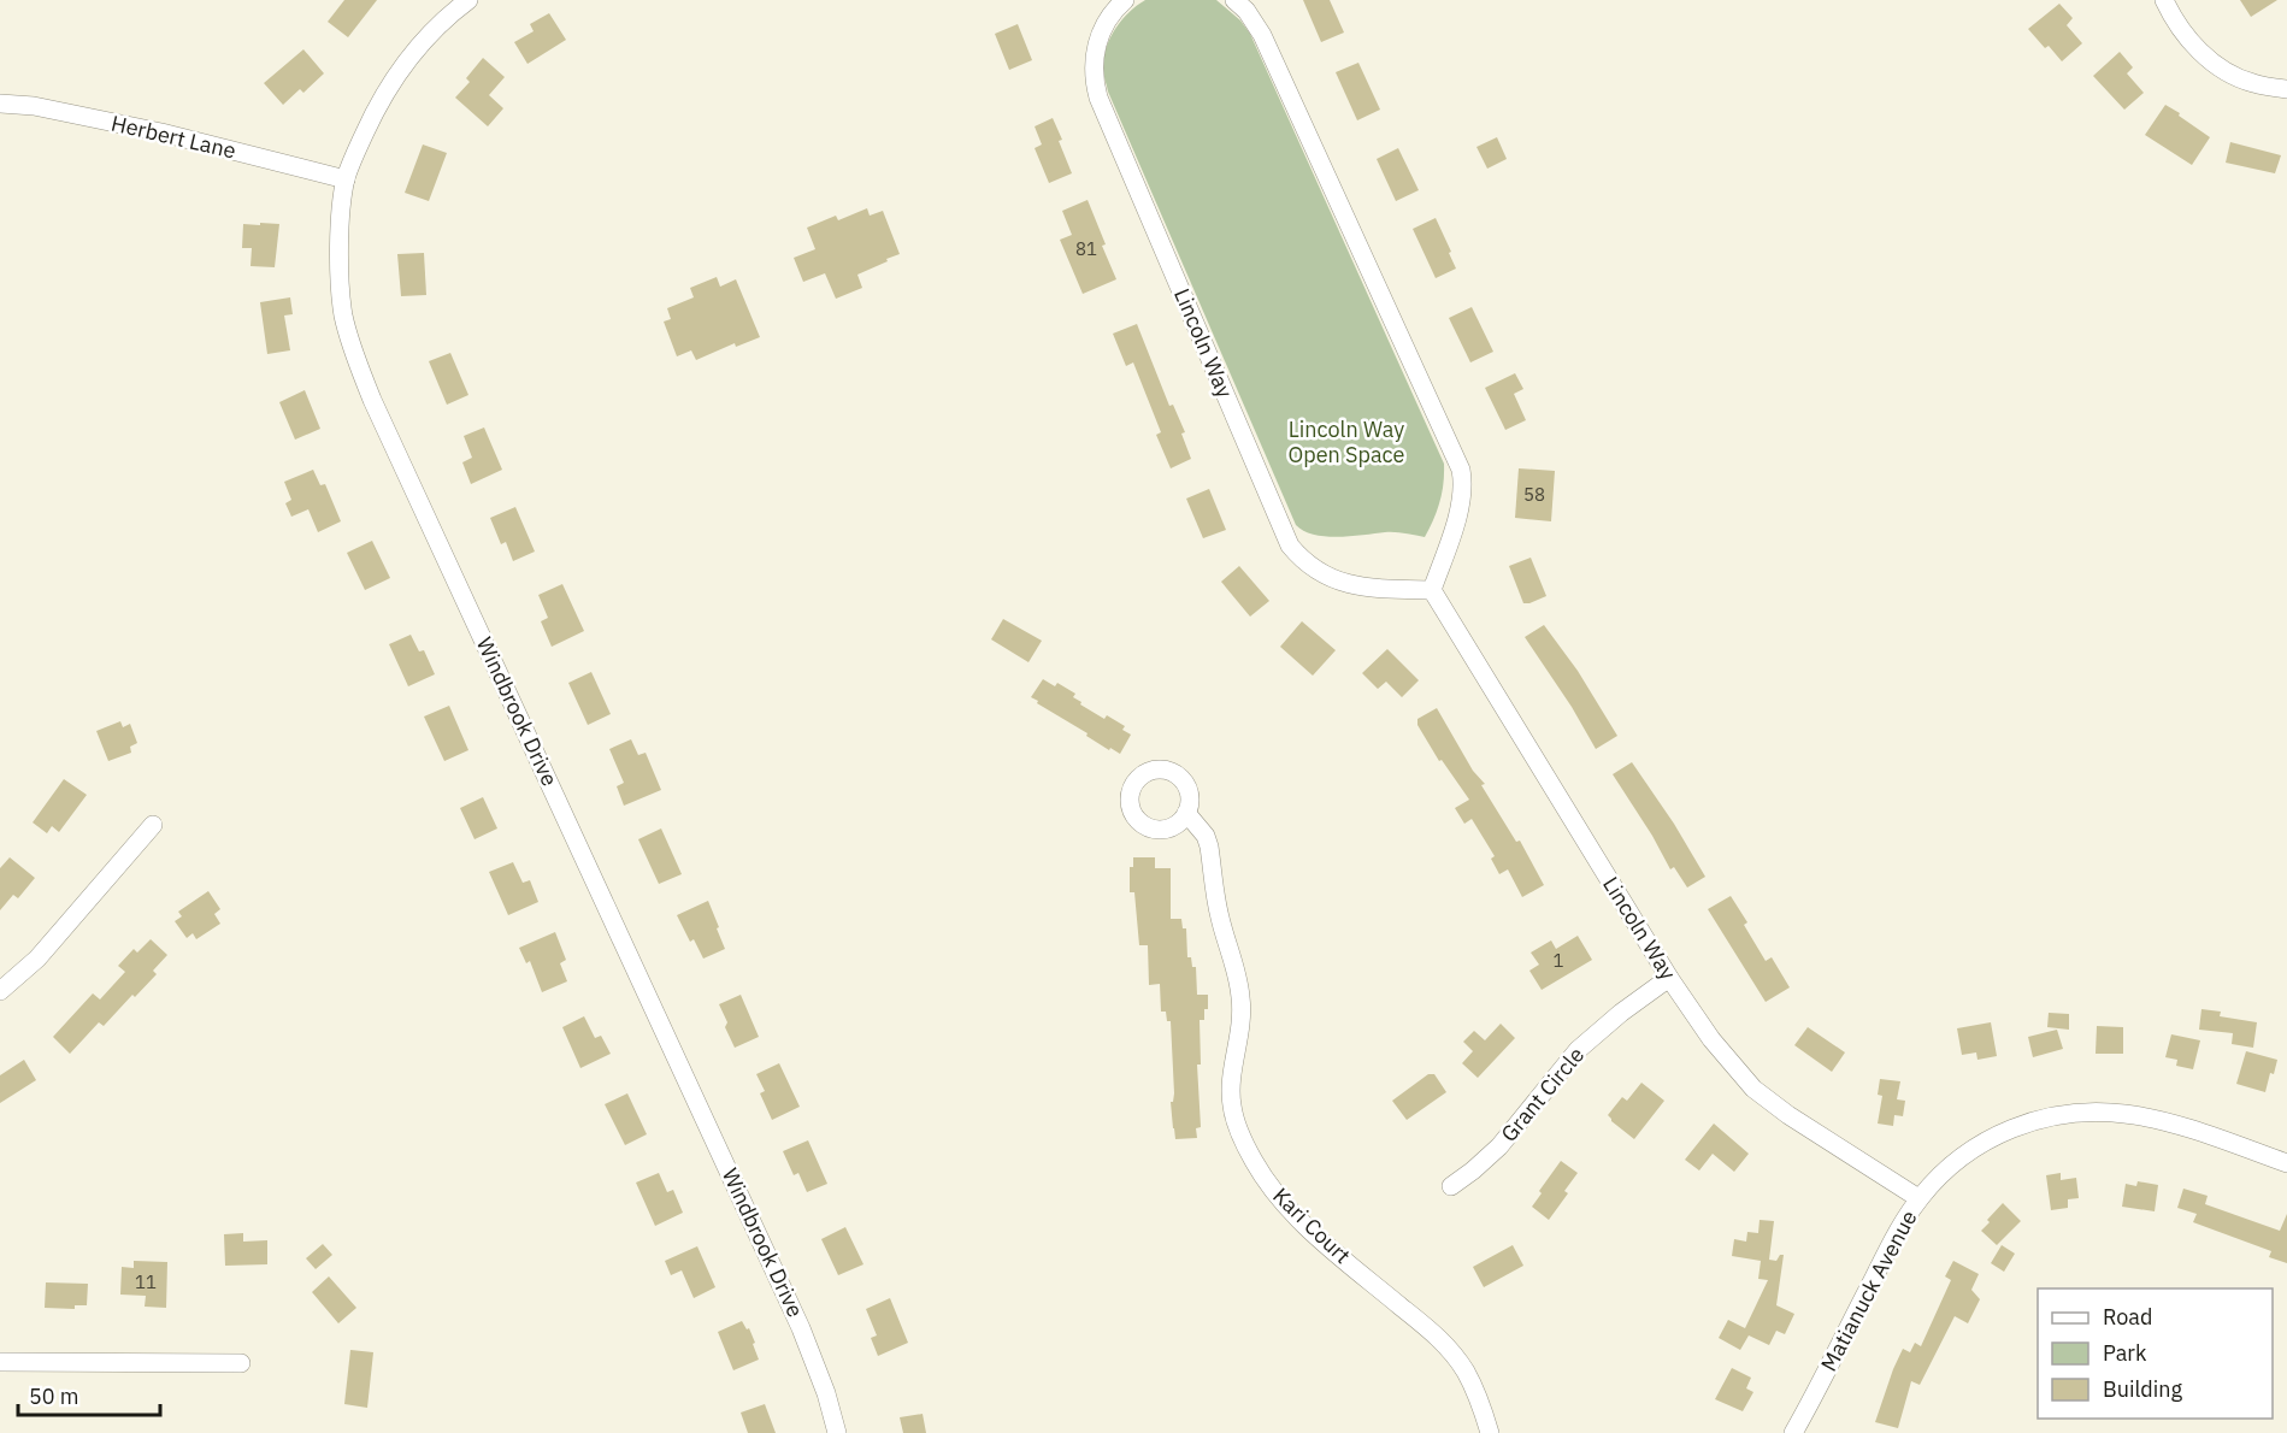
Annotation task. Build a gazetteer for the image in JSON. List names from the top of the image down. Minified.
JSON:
{"streets":{"street":["Herbert Lane","Lincoln Way","Windbrook Drive","Grant Circle","Kari Court","Matianuck Avenue"]},"crossings":[["Herbert Lane","Windbrook Drive"],["Lincoln Way","Grant Circle"],["Lincoln Way","Matianuck Avenue"]],"parks":["Lincoln Way Open Space"],"house_numbers":["81","58","1","11"],"legend":["Road","Park","Building"],"scale_bar":"50 m"}
